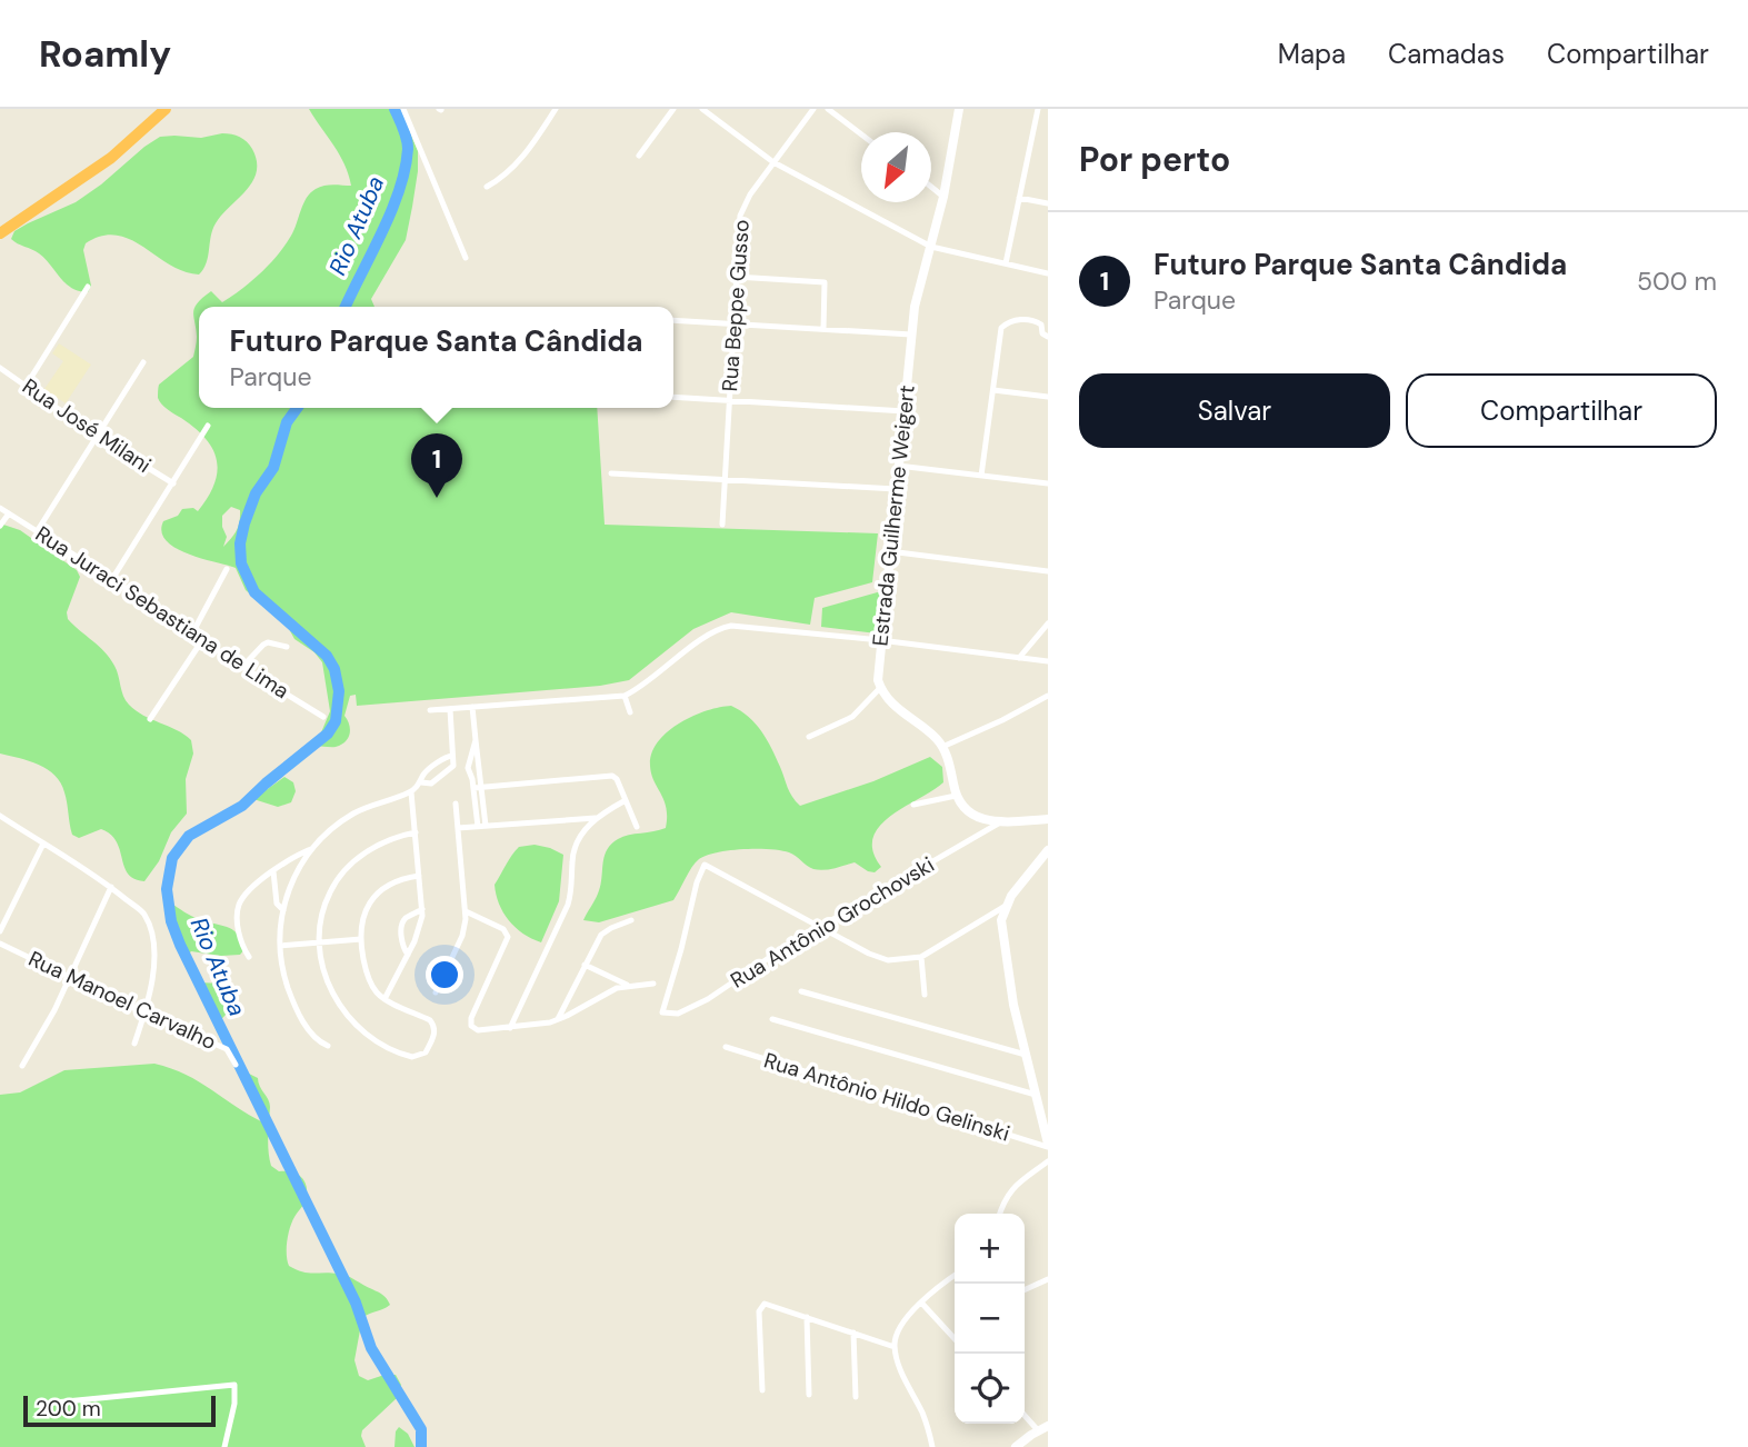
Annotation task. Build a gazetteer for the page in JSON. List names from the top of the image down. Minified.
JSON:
{"streets":{"street":["Rua Beppe Gusso","Rua José Milani","Estrada Guilherme Weigert","Rua Juraci Sebastiana de Lima","Rua Antônio Grochovski","Rua Manoel Carvalho","Rua Antônio Hildo Gelinski"]},"water":["Rio Atuba"],"scale_bar":"200 m","north":"bottom left","page":{"header":"Roamly","nav":["Mapa","Camadas","Compartilhar"],"heading":"Por perto","list":[{"mark":"1","name":"Futuro Parque Santa Cândida","note":"Parque","value":"500 m"}],"popup":["Futuro Parque Santa Cândida","Parque"],"buttons":["Salvar","Compartilhar"],"pins":"1","map_buttons":["+","−"],"scale":"200 m"}}
